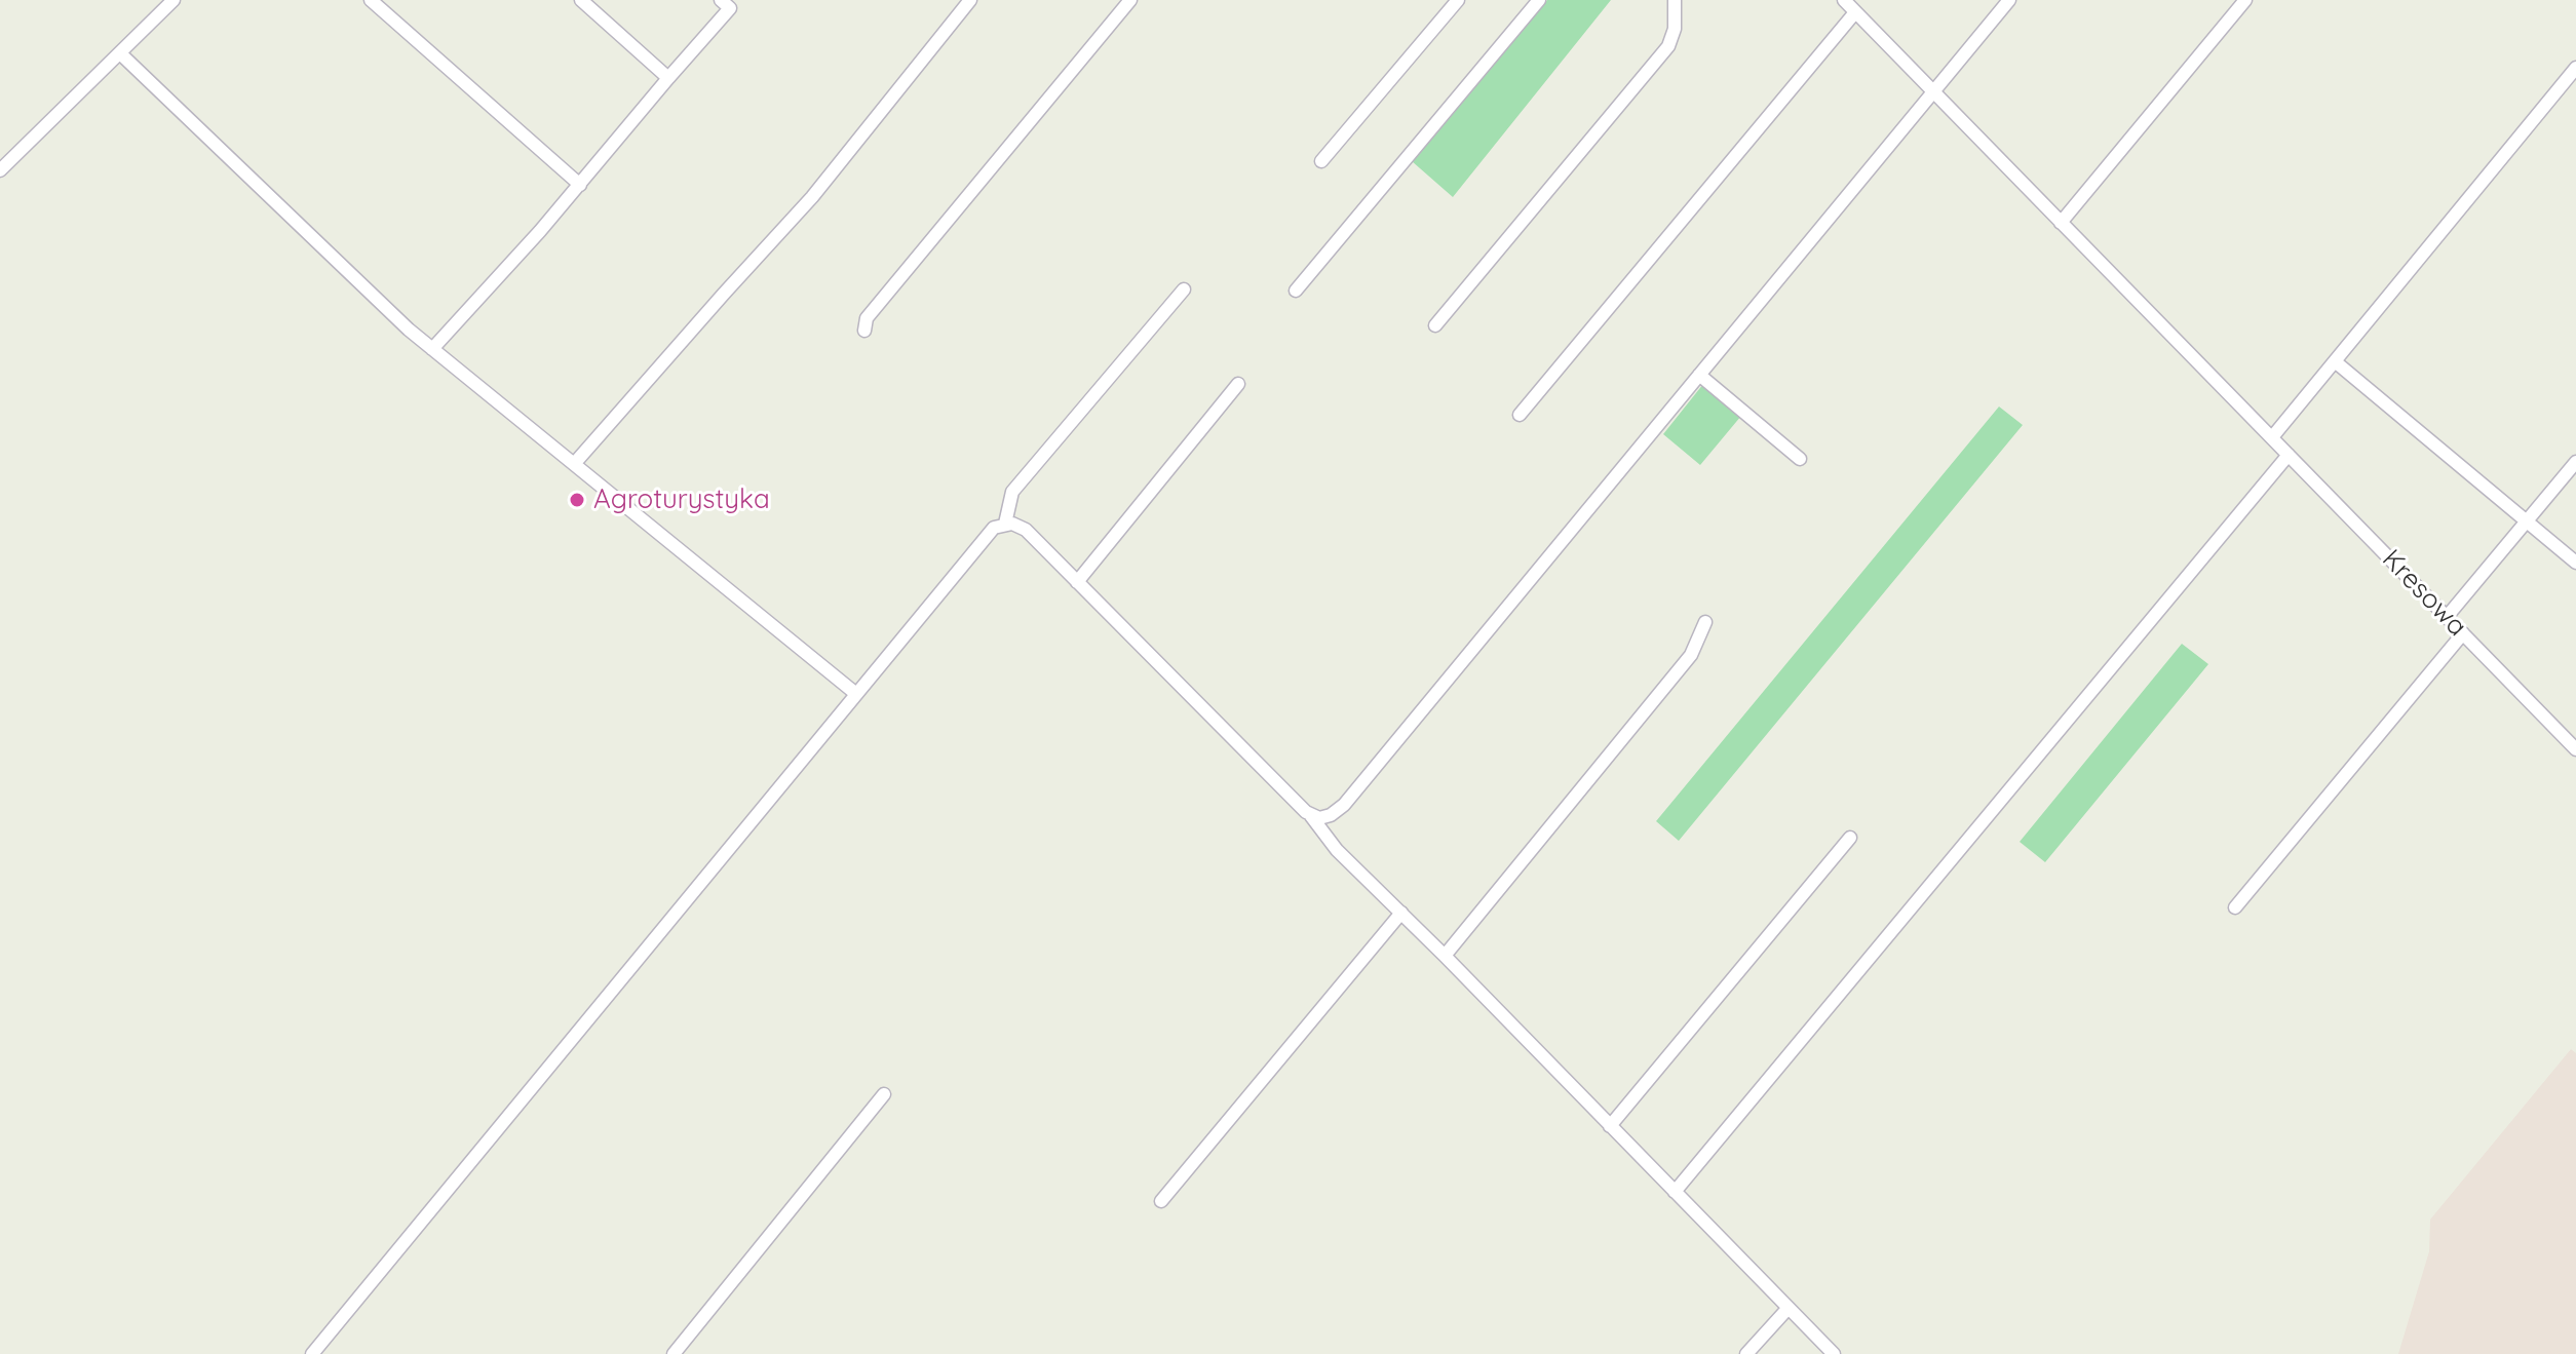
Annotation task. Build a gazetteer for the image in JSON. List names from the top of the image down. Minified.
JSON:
{"streets":{"street":["Kresowa"]},"places":["Agroturystyka"]}
